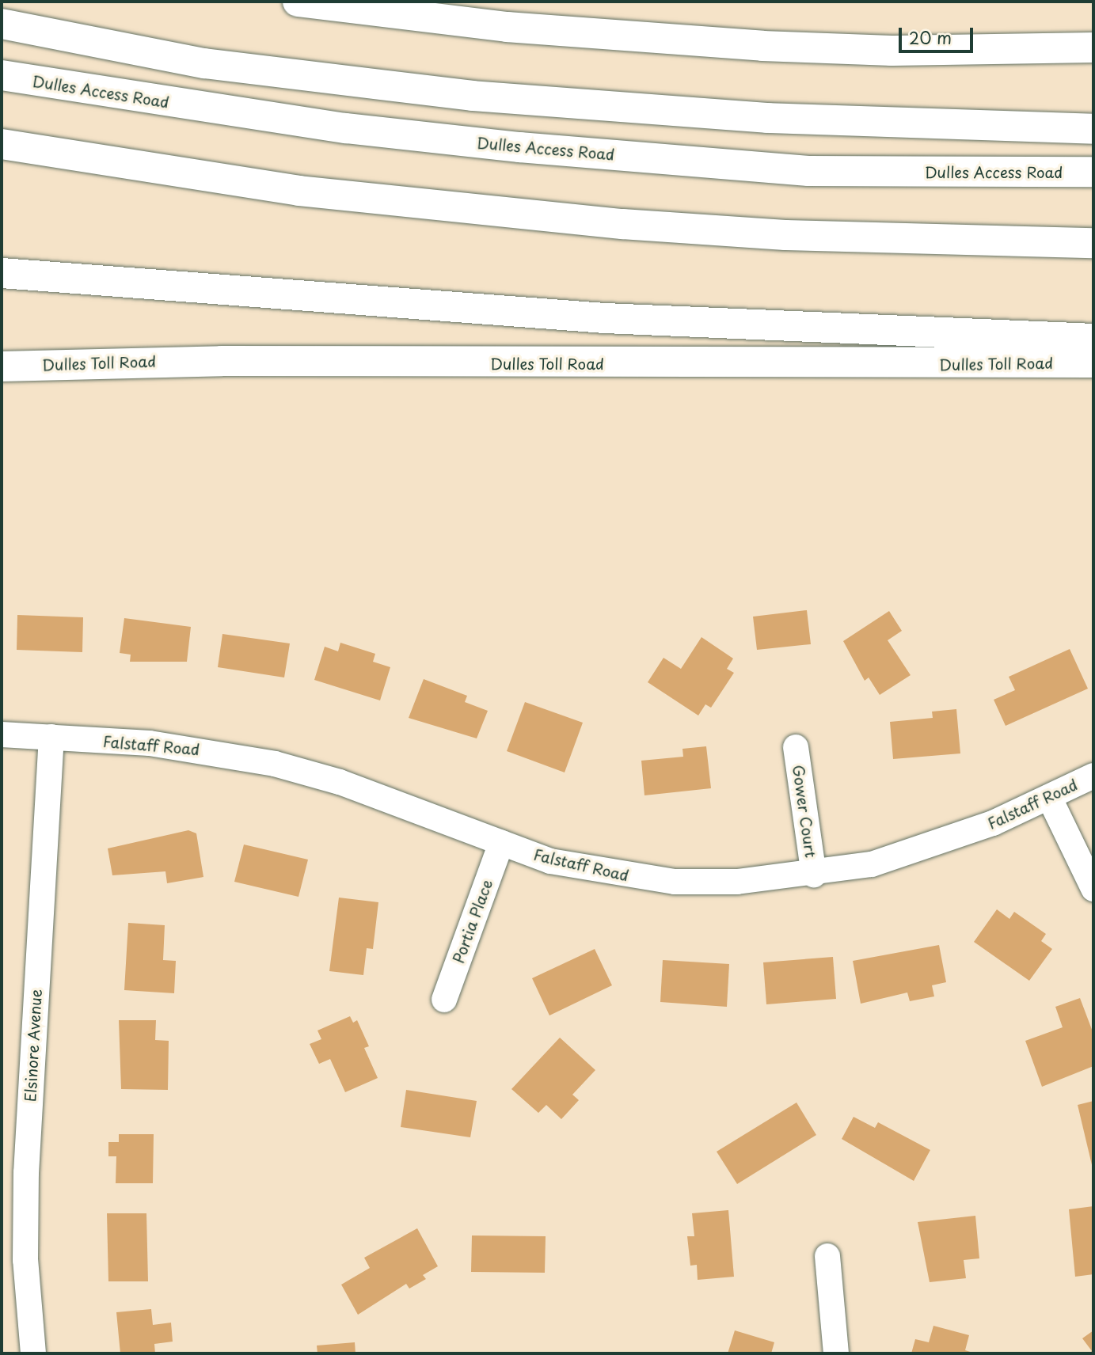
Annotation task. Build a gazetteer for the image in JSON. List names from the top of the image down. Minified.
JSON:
{"streets":{"highway":["Dulles Access Road","Dulles Toll Road"],"street":["Falstaff Road","Gower Court","Portia Place","Elsinore Avenue"]},"crossings":[["Falstaff Road","Gower Court"],["Falstaff Road","Portia Place"],["Falstaff Road","Elsinore Avenue"]],"scale_bar":"20 m"}
